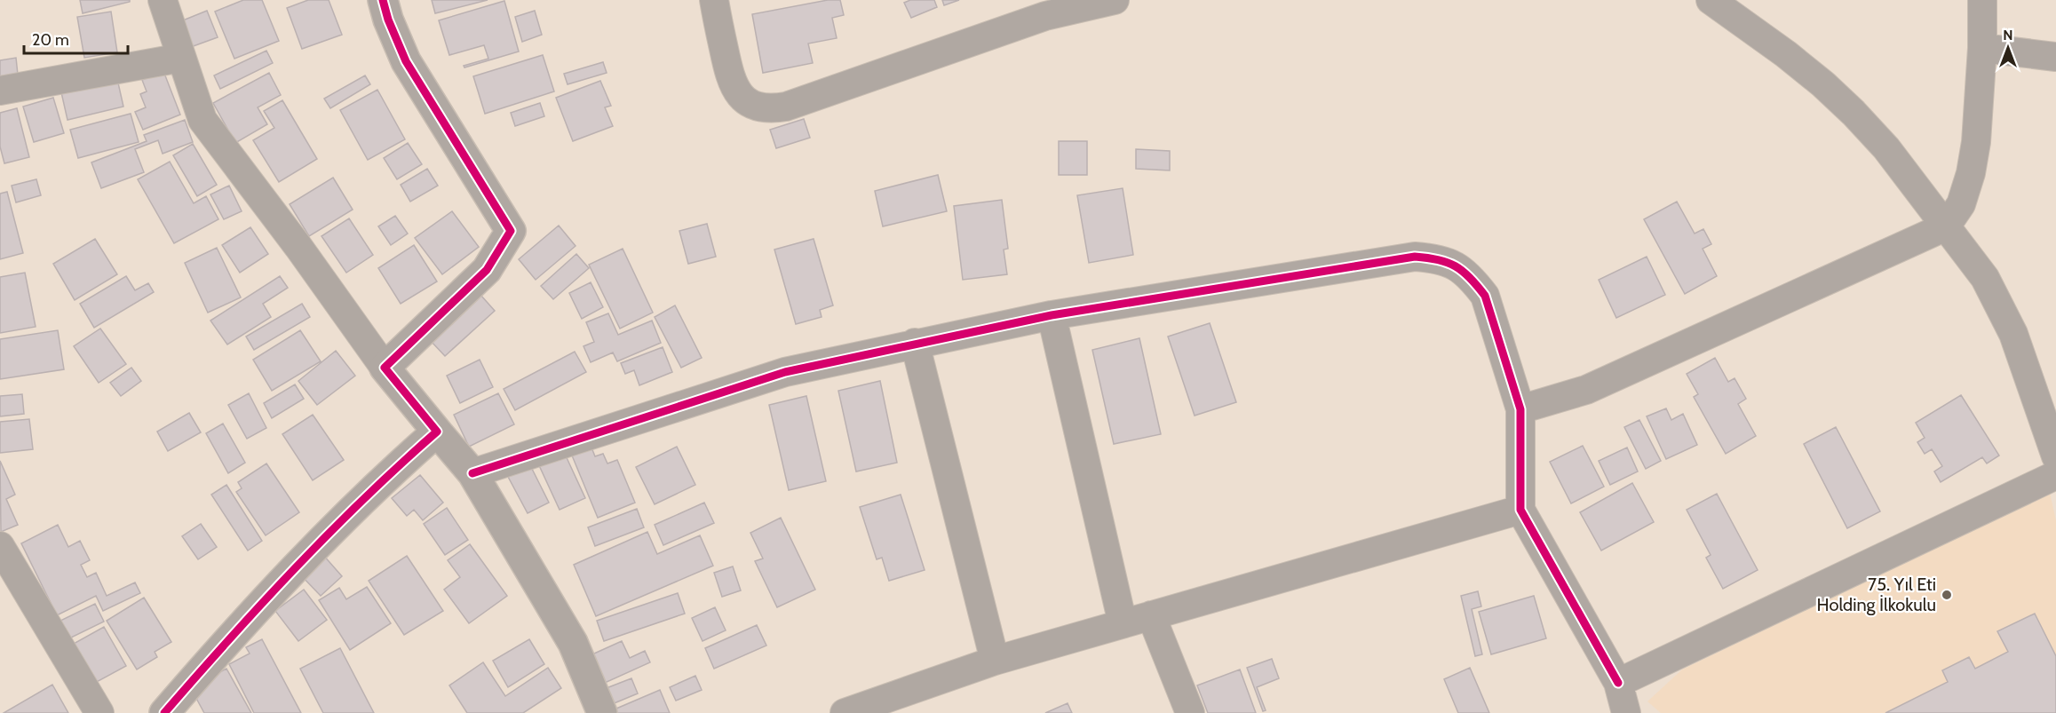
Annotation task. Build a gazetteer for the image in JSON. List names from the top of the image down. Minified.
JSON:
{"places":["75. Yıl Eti Holding İlkokulu"],"scale_bar":"20 m","north":"top"}
